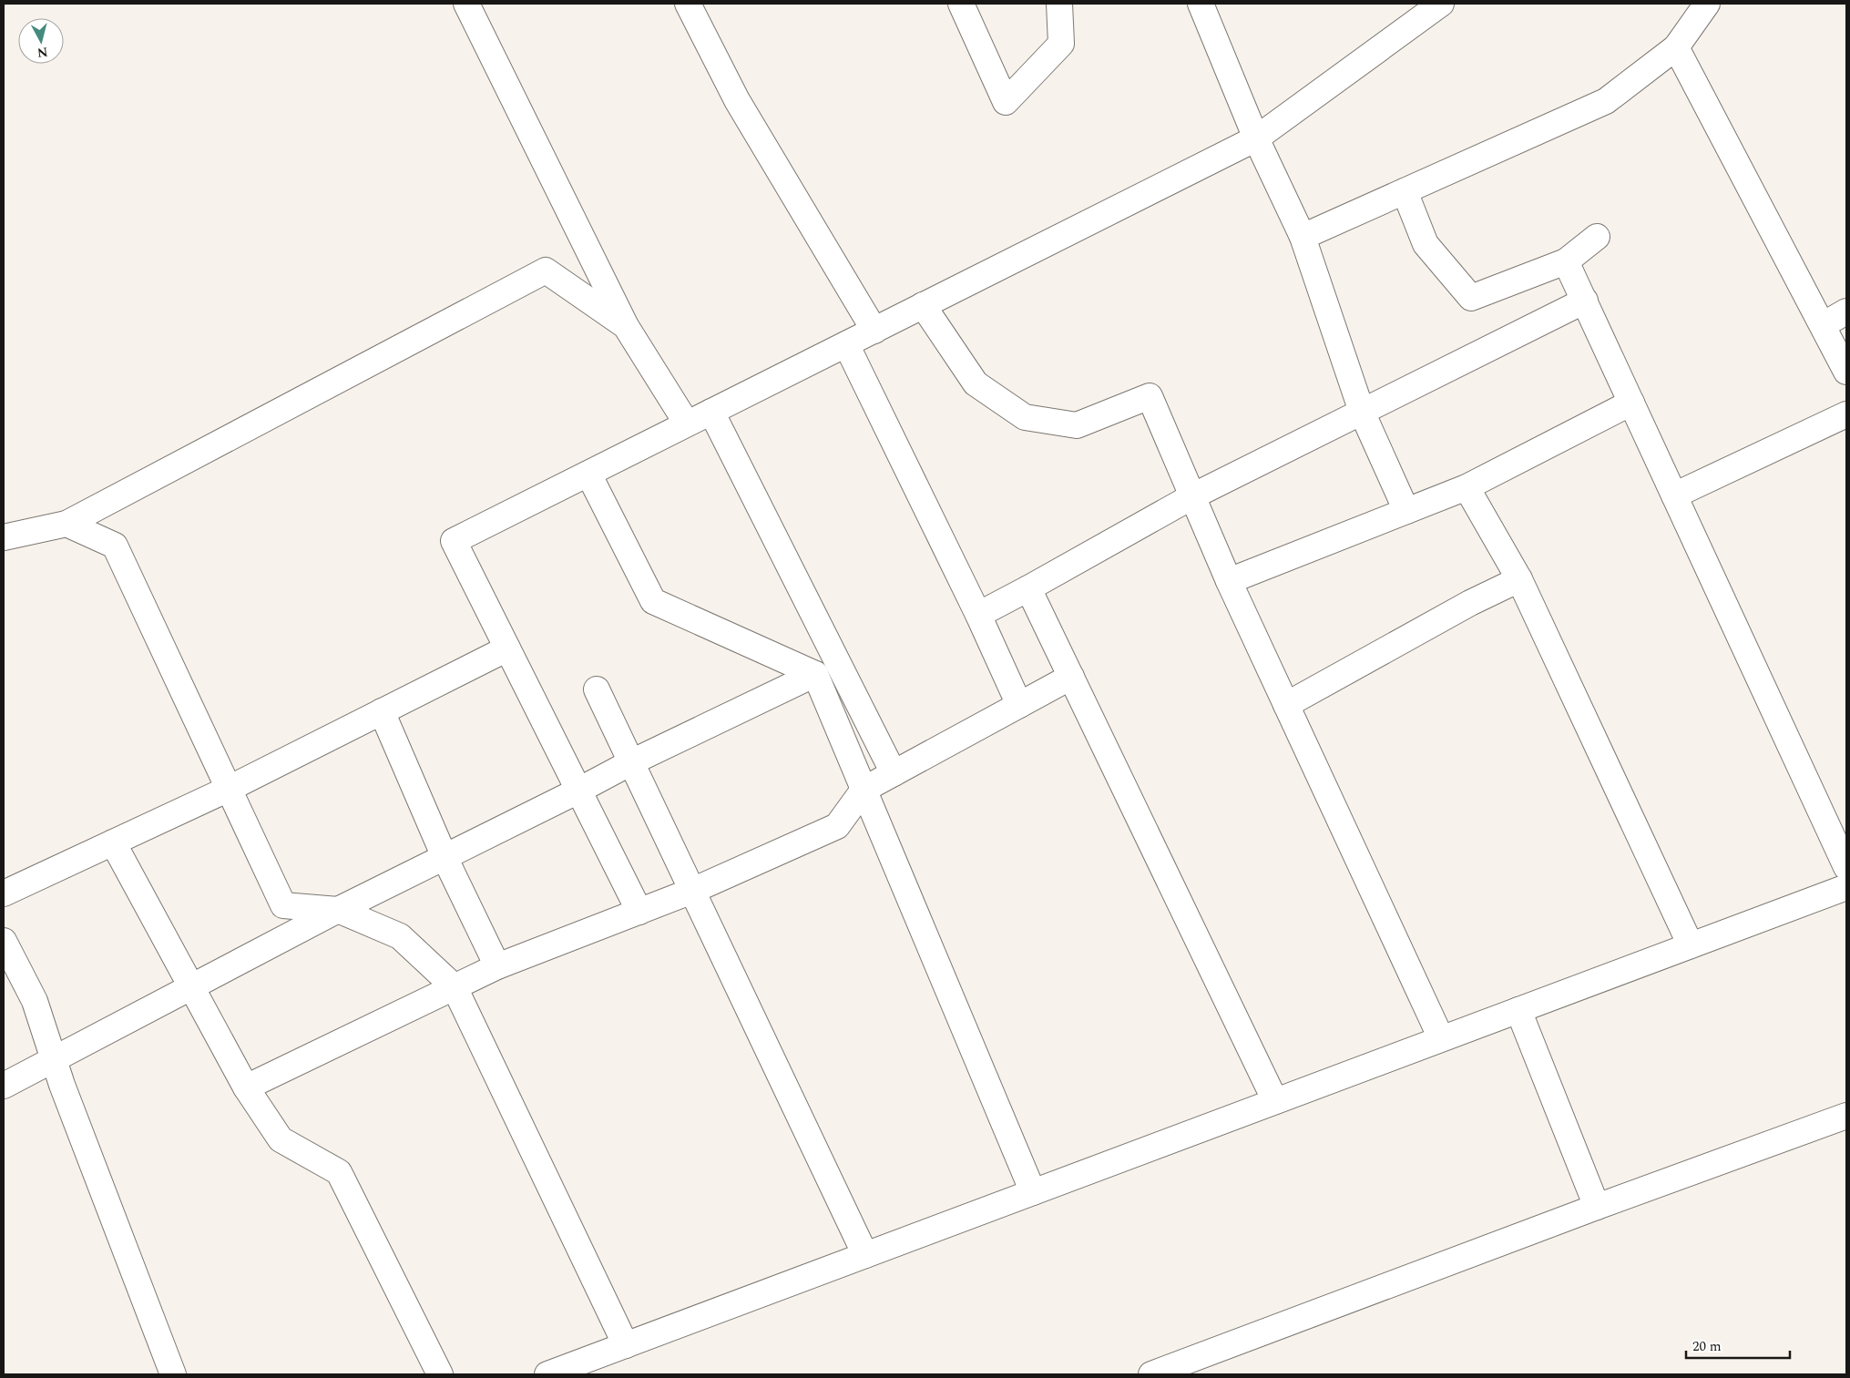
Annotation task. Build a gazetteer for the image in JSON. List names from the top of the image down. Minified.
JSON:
{"scale_bar":"20 m","north":"bottom"}
